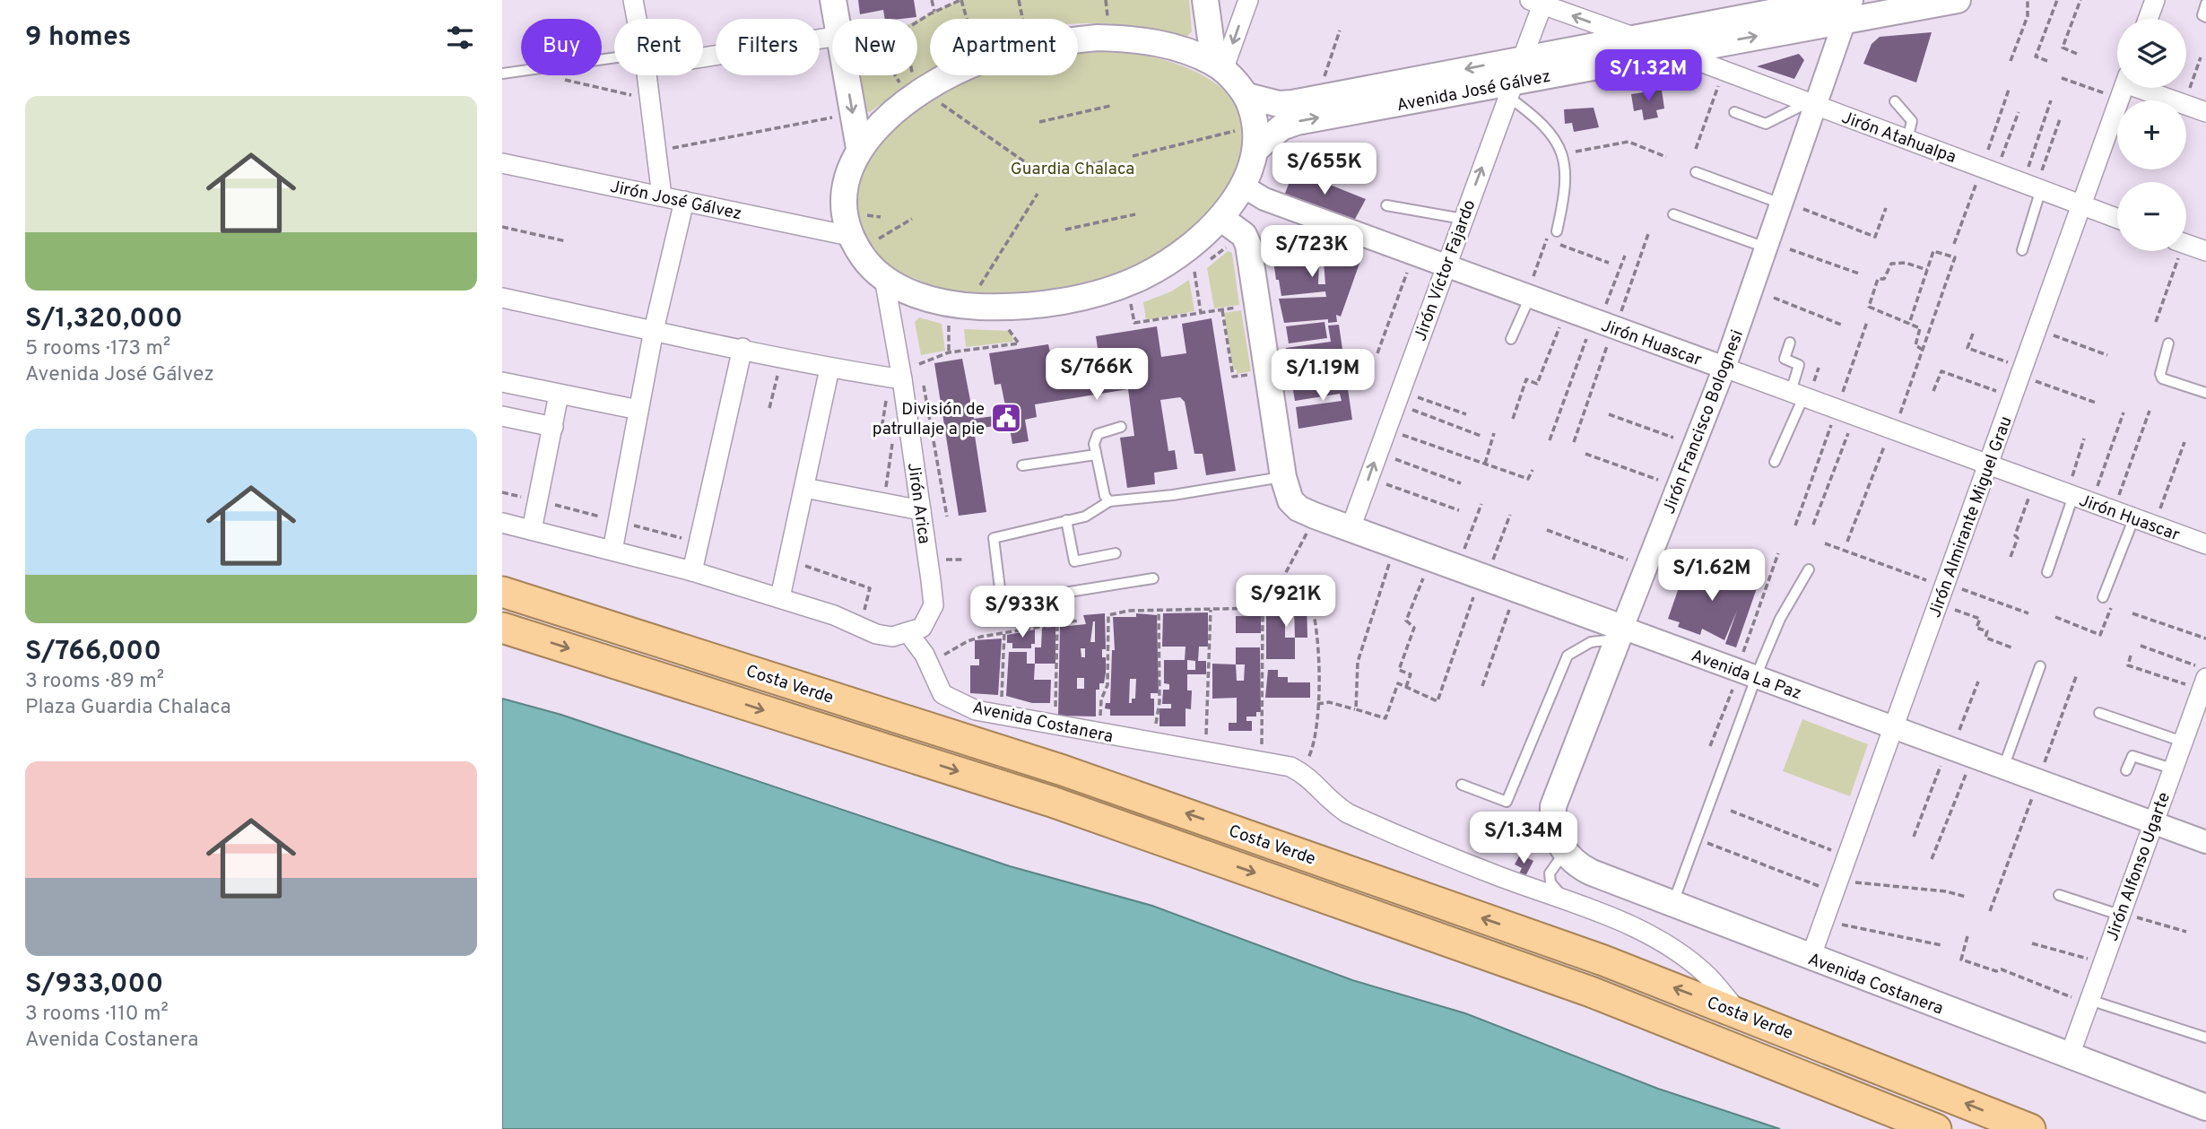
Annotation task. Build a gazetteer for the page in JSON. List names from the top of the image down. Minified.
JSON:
{"streets":{"highway":["Costa Verde"],"main road":["Avenida José Gálvez","Jirón Francisco Bolognesi","Avenida La Paz","Avenida Costanera"],"street":["Jirón Atahualpa","Jirón José Gálvez","Jirón Víctor Fajardo","Jirón Huascar","Jirón Arica","Jirón Almirante Miguel Grau","Jirón Alfonso Ugarte"]},"crossings":[["Avenida José Gálvez","Jirón Atahualpa"],["Avenida José Gálvez","Jirón Víctor Fajardo"],["Avenida José Gálvez","Jirón Francisco Bolognesi"],["Jirón Atahualpa","Jirón Francisco Bolognesi"],["Jirón Atahualpa","Jirón Almirante Miguel Grau"],["Jirón Víctor Fajardo","Jirón Huascar"],["Jirón Víctor Fajardo","Avenida La Paz"],["Jirón Huascar","Jirón Francisco Bolognesi"],["Jirón Huascar","Jirón Almirante Miguel Grau"],["Jirón Francisco Bolognesi","Avenida La Paz"],["Jirón Francisco Bolognesi","Avenida Costanera"],["Jirón Arica","Avenida Costanera"],["Jirón Almirante Miguel Grau","Avenida La Paz"],["Jirón Almirante Miguel Grau","Avenida Costanera"],["Avenida La Paz","Jirón Alfonso Ugarte"],["Avenida Costanera","Jirón Alfonso Ugarte"]],"one_way":["Jirón Víctor Fajardo"],"parks":["Guardia Chalaca"],"places":{"public building":["División de patrullaje a pie"]},"page":{"heading":"9 homes","map_buttons":["+","−"],"chip":["Buy","Rent","Filters","New","Apartment"],"price":["S/1.32M","S/655K","S/723K","S/766K","S/1.19M","S/1.62M","S/921K","S/933K","S/1.34M"],"list":[{"name":"S/1,320,000","note":"5 rooms · 173 m² · Avenida José Gálvez"},{"name":"S/766,000","note":"3 rooms · 89 m² · Plaza Guardia Chalaca"},{"name":"S/933,000","note":"3 rooms · 110 m² · Avenida Costanera"}]}}
